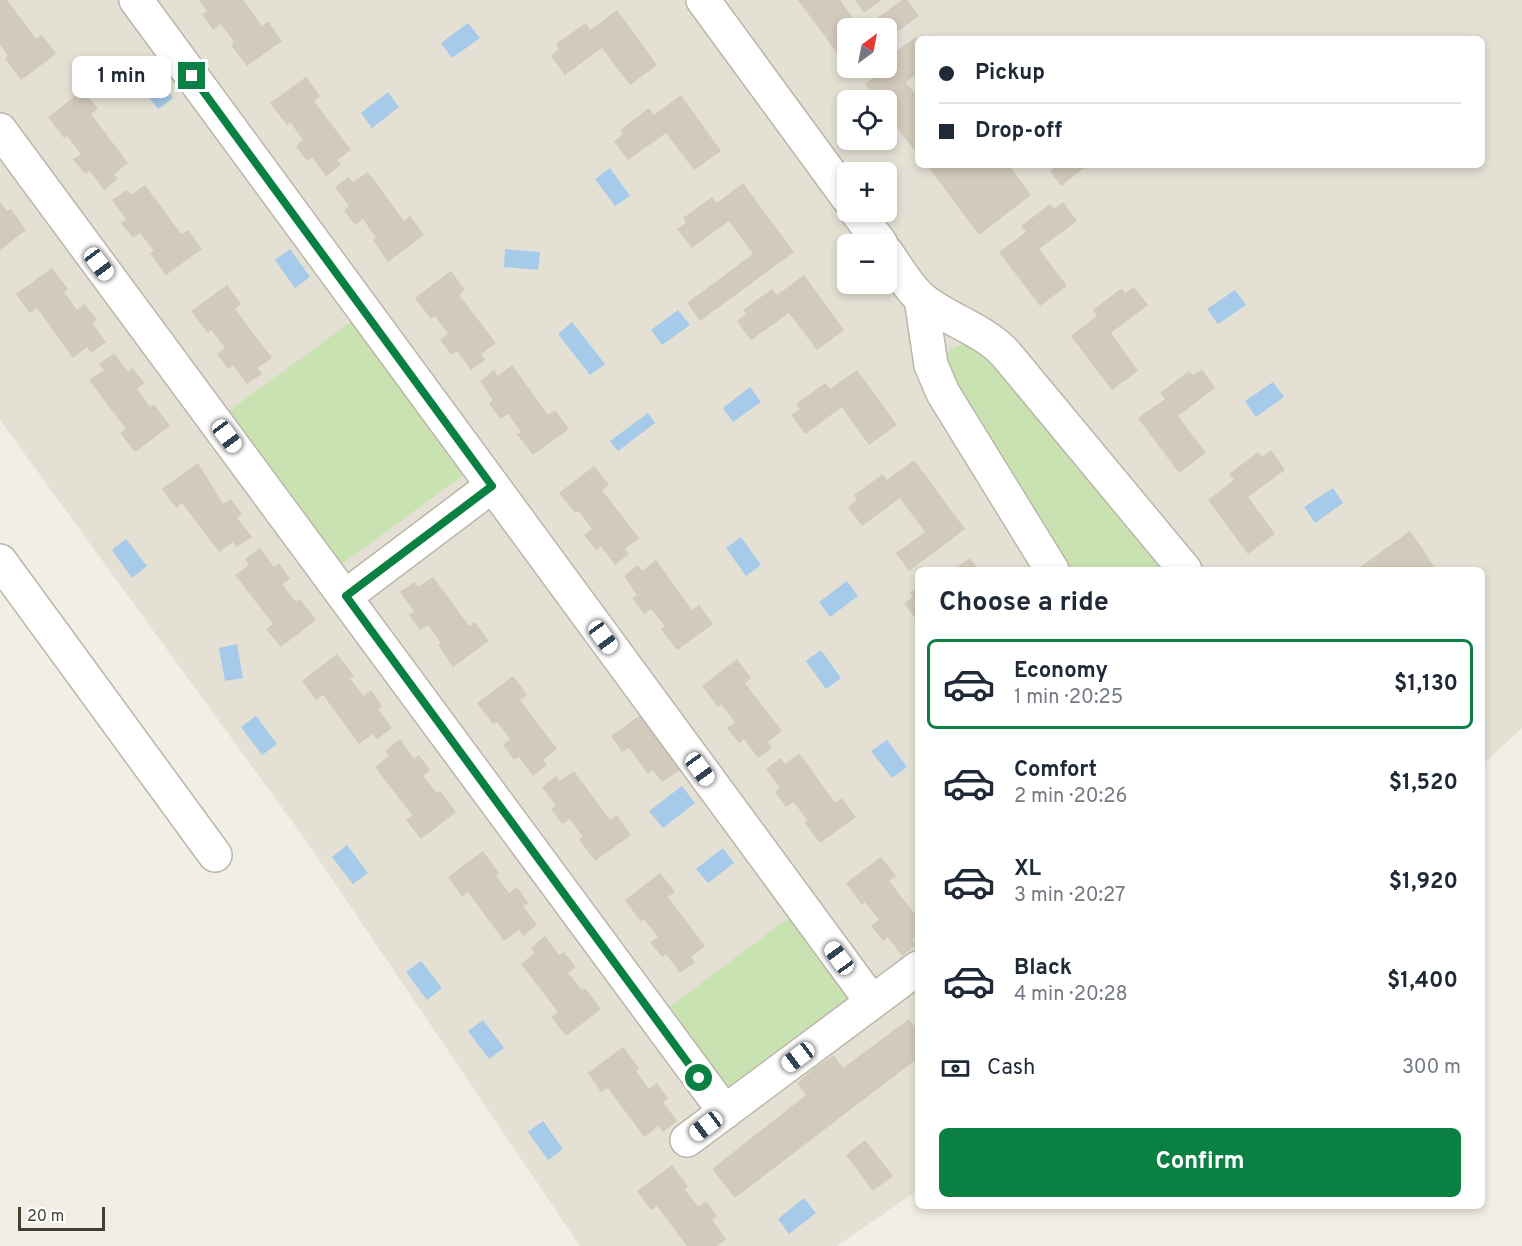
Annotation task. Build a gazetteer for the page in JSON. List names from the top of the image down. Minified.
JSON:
{"scale_bar":"20 m","north":"top right","page":{"map_buttons":["+","−"],"banner":["Pickup","Drop-off"],"bubble":"1 min","heading":"Choose a ride","list":[{"name":"Economy","note":"1 min · 20:25","value":"$1,130"},{"name":"Comfort","note":"2 min · 20:26","value":"$1,520"},{"name":"XL","note":"3 min · 20:27","value":"$1,920"},{"name":"Black","note":"4 min · 20:28","value":"$1,400"}],"pay":["Cash","300 m"],"buttons":"Confirm","scale":"20 m"}}
